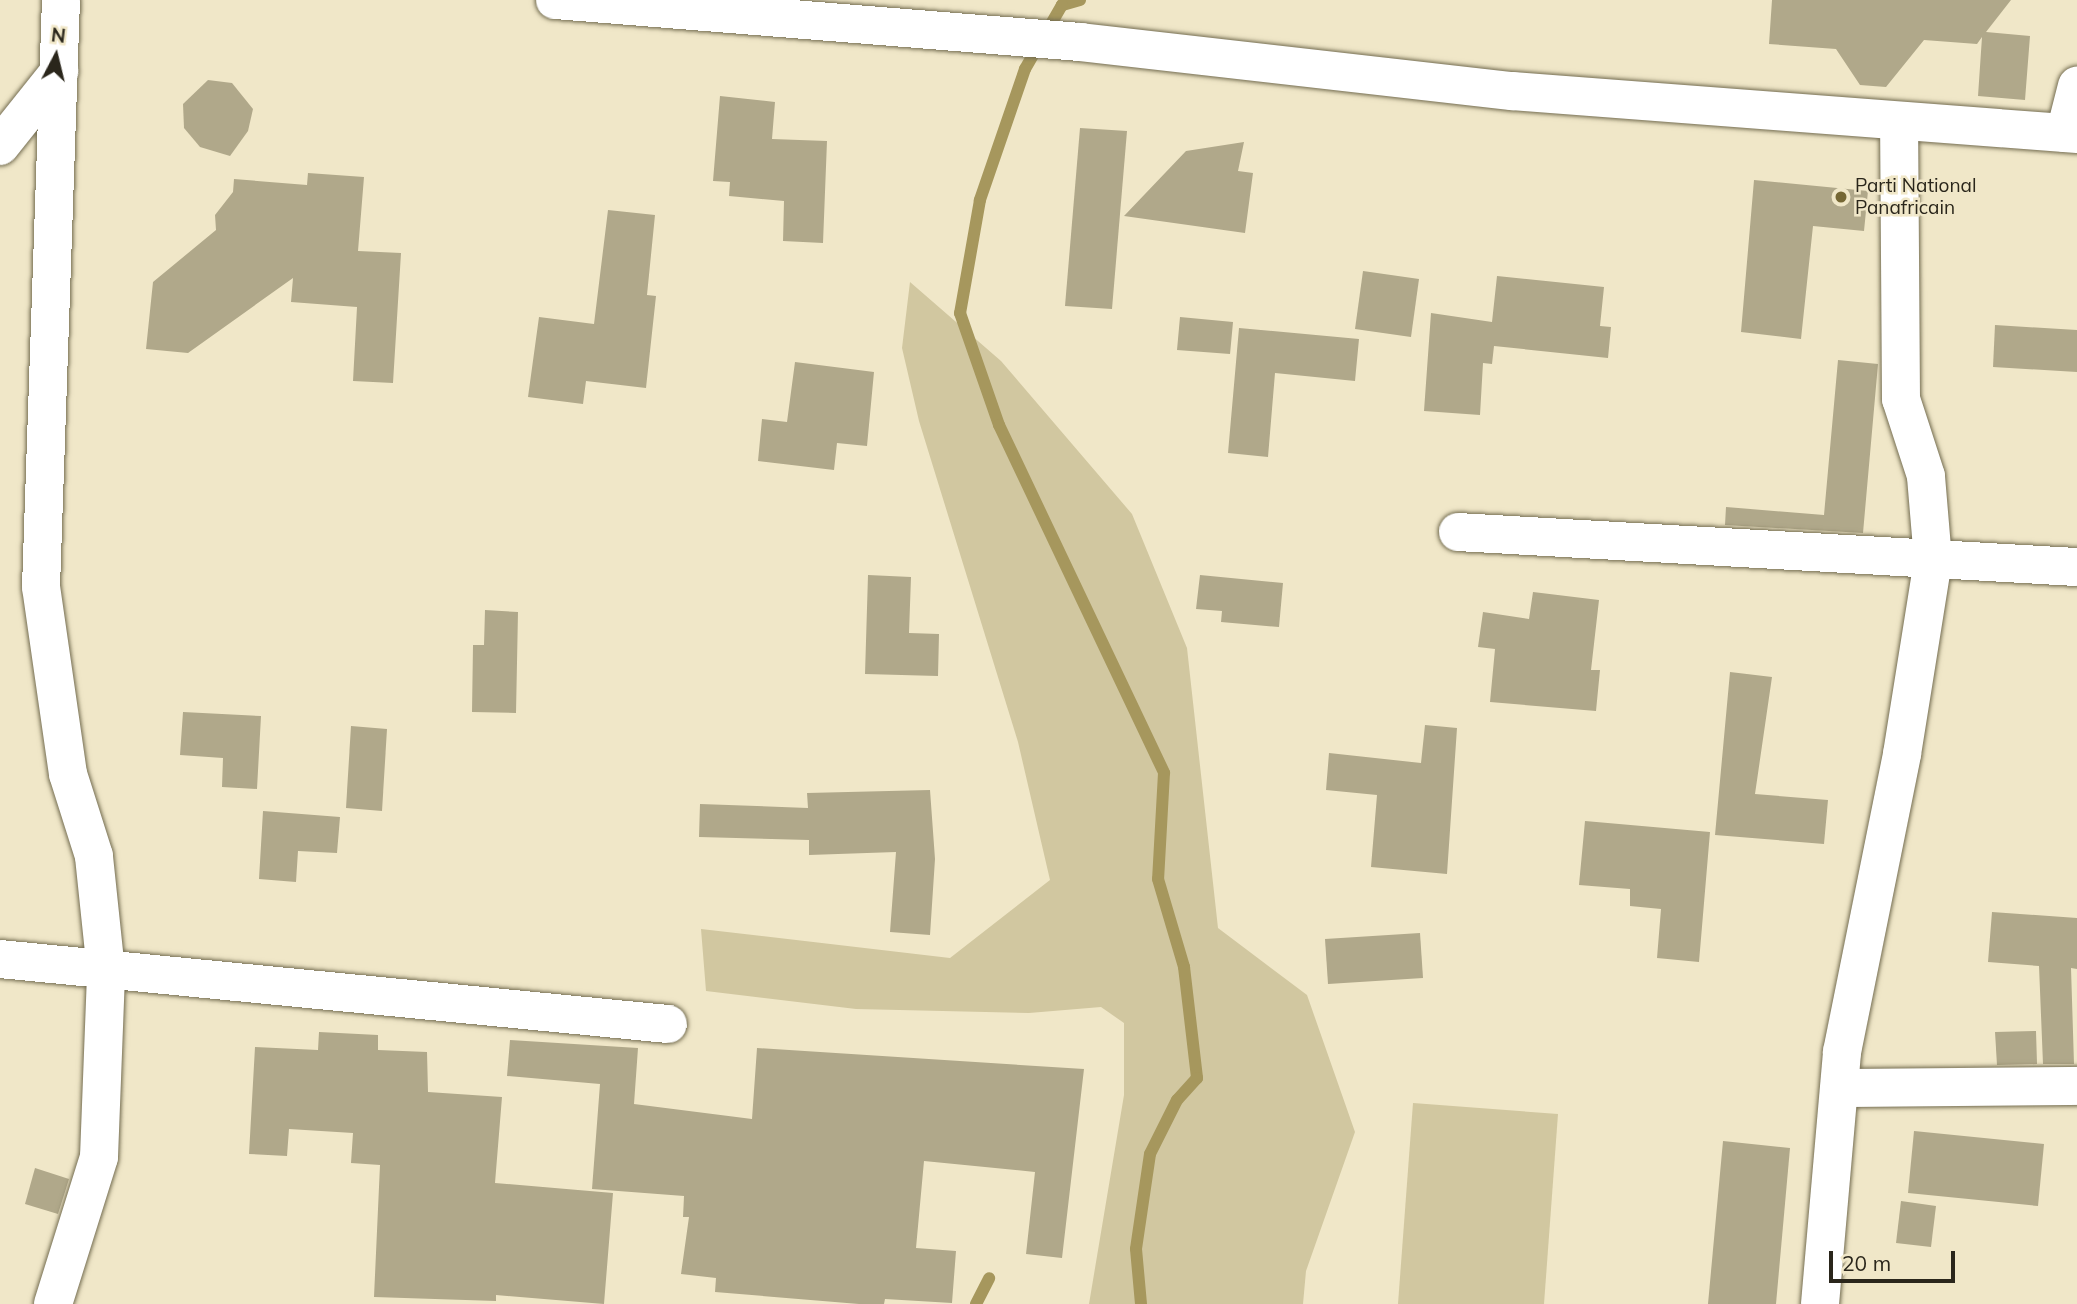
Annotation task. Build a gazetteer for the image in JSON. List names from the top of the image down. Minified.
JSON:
{"places":["Parti National Panafricain"],"scale_bar":"20 m","north":"top"}
